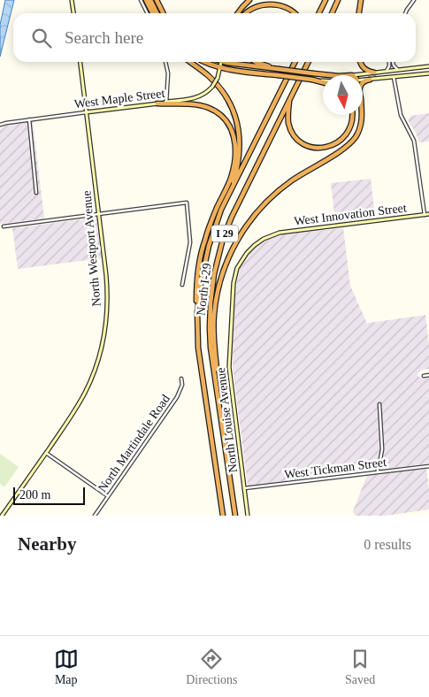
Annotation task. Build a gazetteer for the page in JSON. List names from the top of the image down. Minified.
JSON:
{"streets":{"highway":["I 29","North I-29"],"main road":["West Maple Street","West Innovation Street","North Westport Avenue","North Louise Avenue"],"street":["North Martindale Road","West Tickman Street"]},"crossings":[["West Maple Street","North Westport Avenue"],["West Innovation Street","North Louise Avenue"],["North Louise Avenue","West Tickman Street"]],"scale_bar":"200 m","north":"bottom","page":{"search":"Search here","scale":"200 m","heading":["Nearby","0 results"],"nav":["Map","Directions","Saved"]}}
